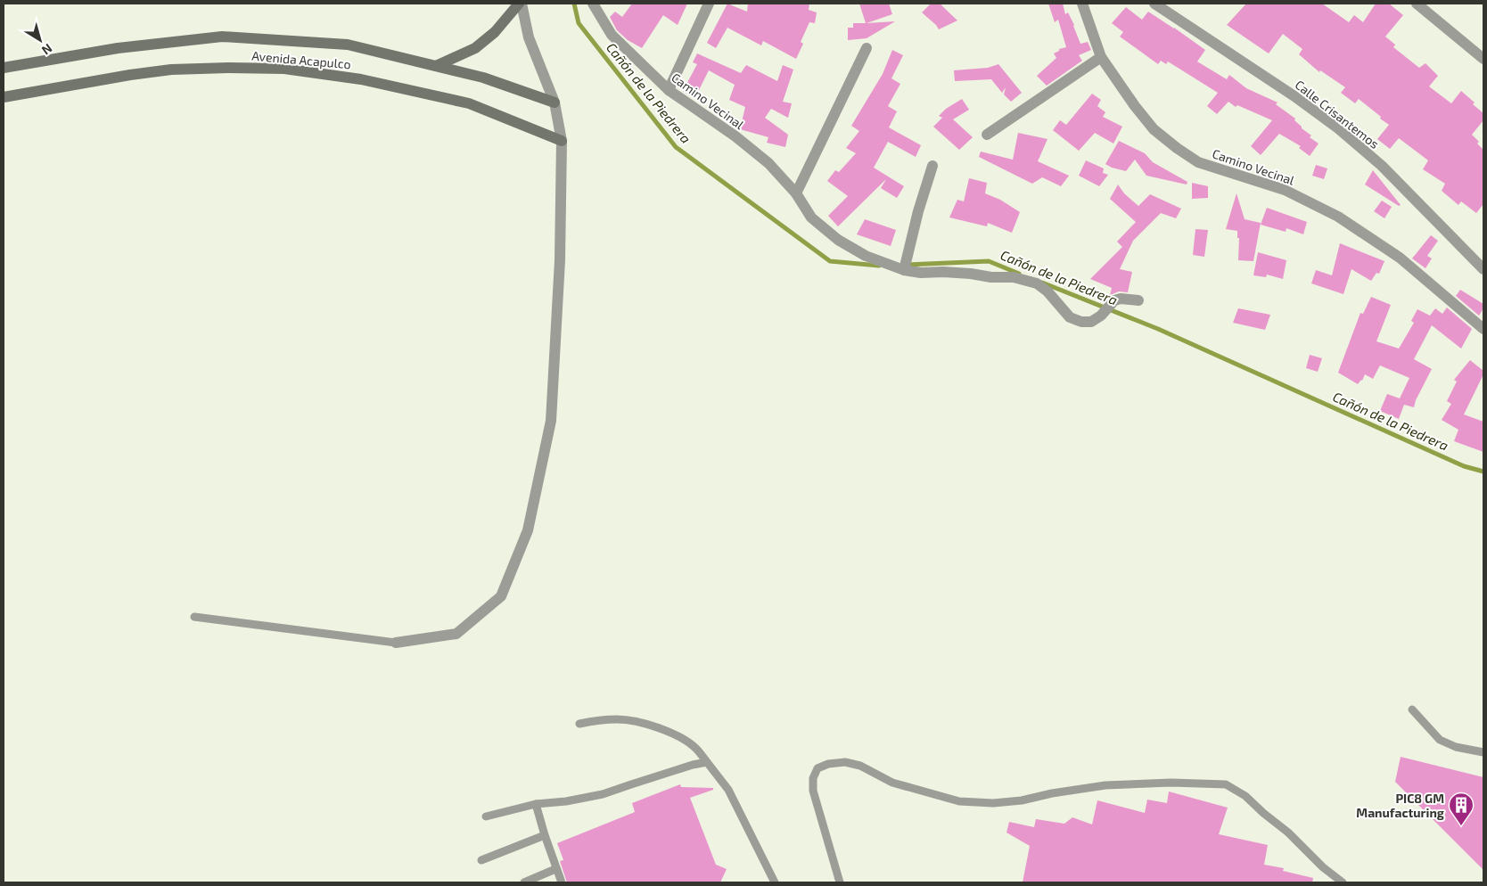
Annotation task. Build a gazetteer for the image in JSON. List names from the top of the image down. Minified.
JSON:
{"streets":{"main road":["Avenida Acapulco"],"street":["Camino Vecinal","Calle Crisantemos"]},"water":["Cañón de la Piedrera"],"places":{"building":["PIC8 GM Manufacturing"]},"north":"bottom right"}
